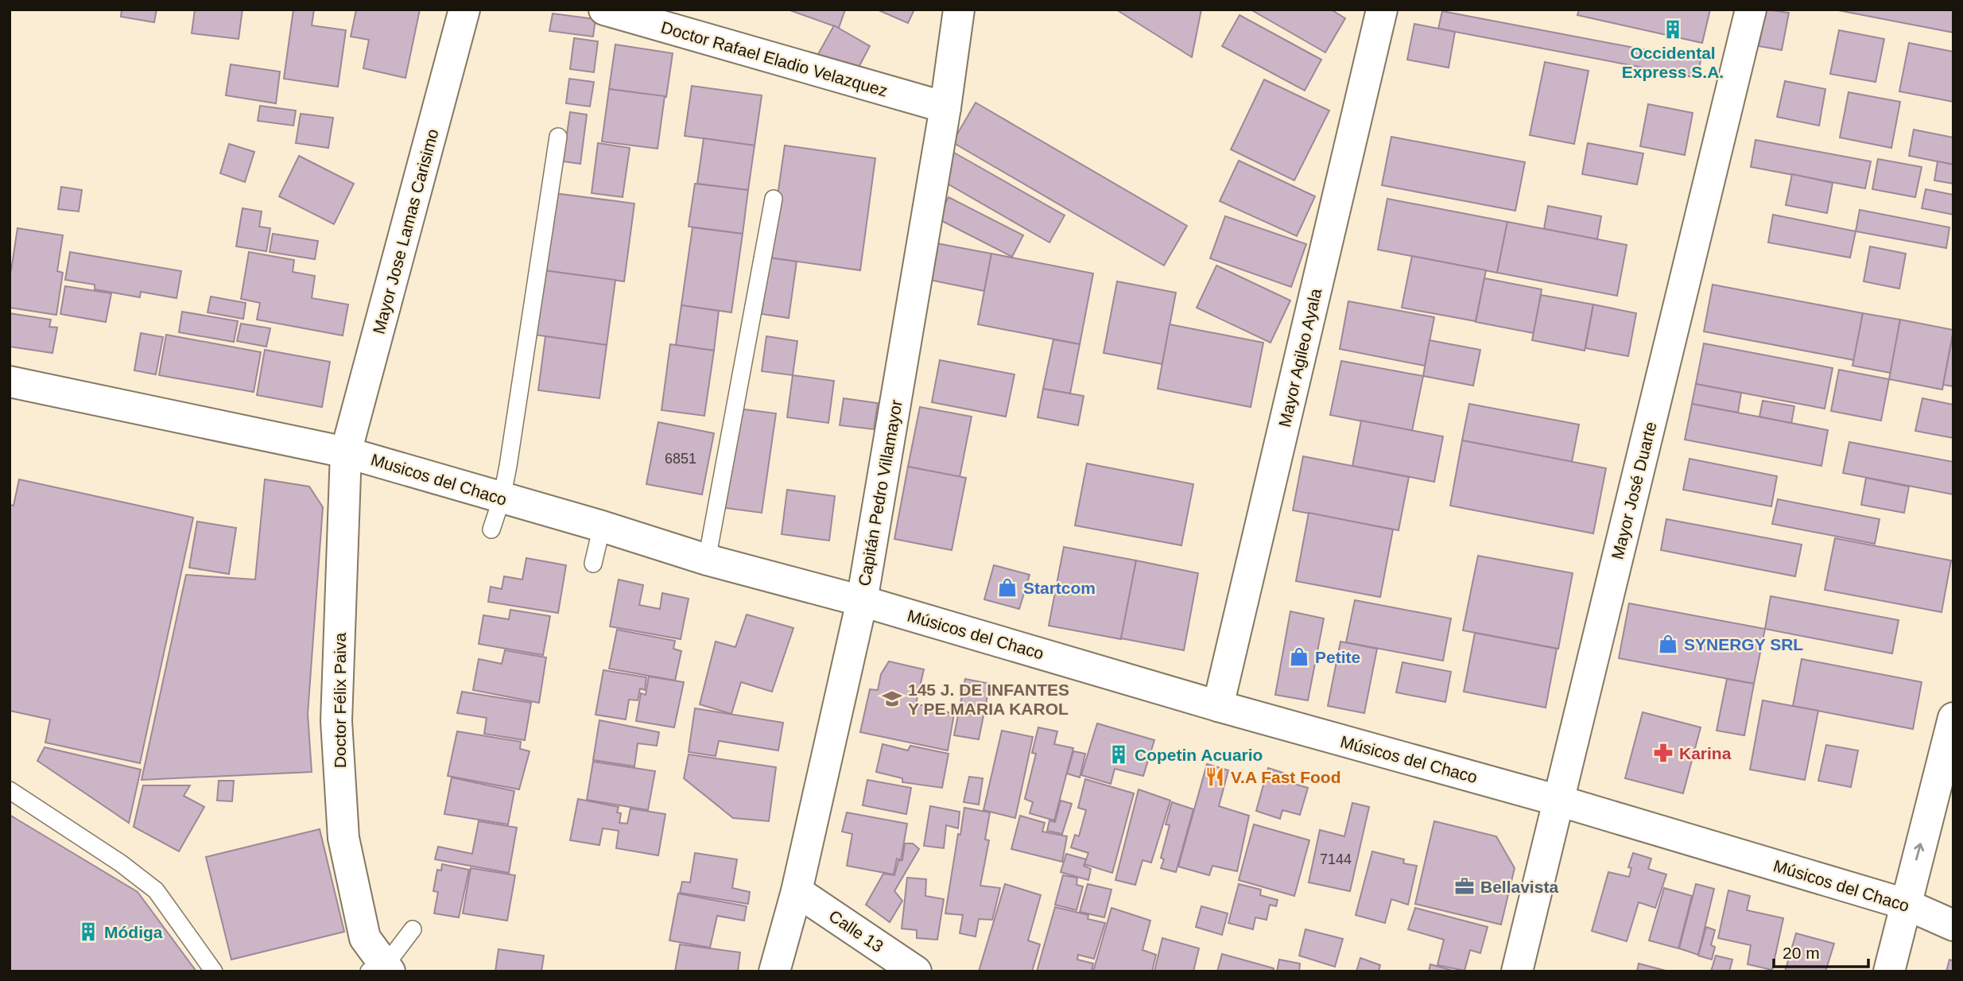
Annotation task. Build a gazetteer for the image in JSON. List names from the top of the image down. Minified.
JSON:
{"streets":{"street":["Doctor Rafael Eladio Velazquez","Mayor Jose Lamas Carisimo","Mayor Agileo Ayala","Musicos del Chaco","Mayor José Duarte","Capitán Pedro Villamayor","Músicos del Chaco","Doctor Félix Paiva","Calle 13"]},"crossings":[["Doctor Rafael Eladio Velazquez","Capitán Pedro Villamayor"],["Mayor Jose Lamas Carisimo","Musicos del Chaco"],["Mayor Jose Lamas Carisimo","Doctor Félix Paiva"],["Mayor Agileo Ayala","Músicos del Chaco"],["Musicos del Chaco","Capitán Pedro Villamayor"],["Musicos del Chaco","Músicos del Chaco"],["Musicos del Chaco","Doctor Félix Paiva"],["Mayor José Duarte","Músicos del Chaco"],["Capitán Pedro Villamayor","Músicos del Chaco"],["Capitán Pedro Villamayor","Calle 13"]],"places":{"building":["Occidental Express S.A.","Copetin Acuario","Módiga"],"shop":["Startcom","SYNERGY SRL","Petite"],"school or university":["145 J. DE INFANTES Y PE MARIA KAROL"],"pharmacy":["Karina"],"restaurant":["V.A Fast Food"],"office":["Bellavista"]},"house_numbers":["6851","7144"],"scale_bar":"20 m"}
